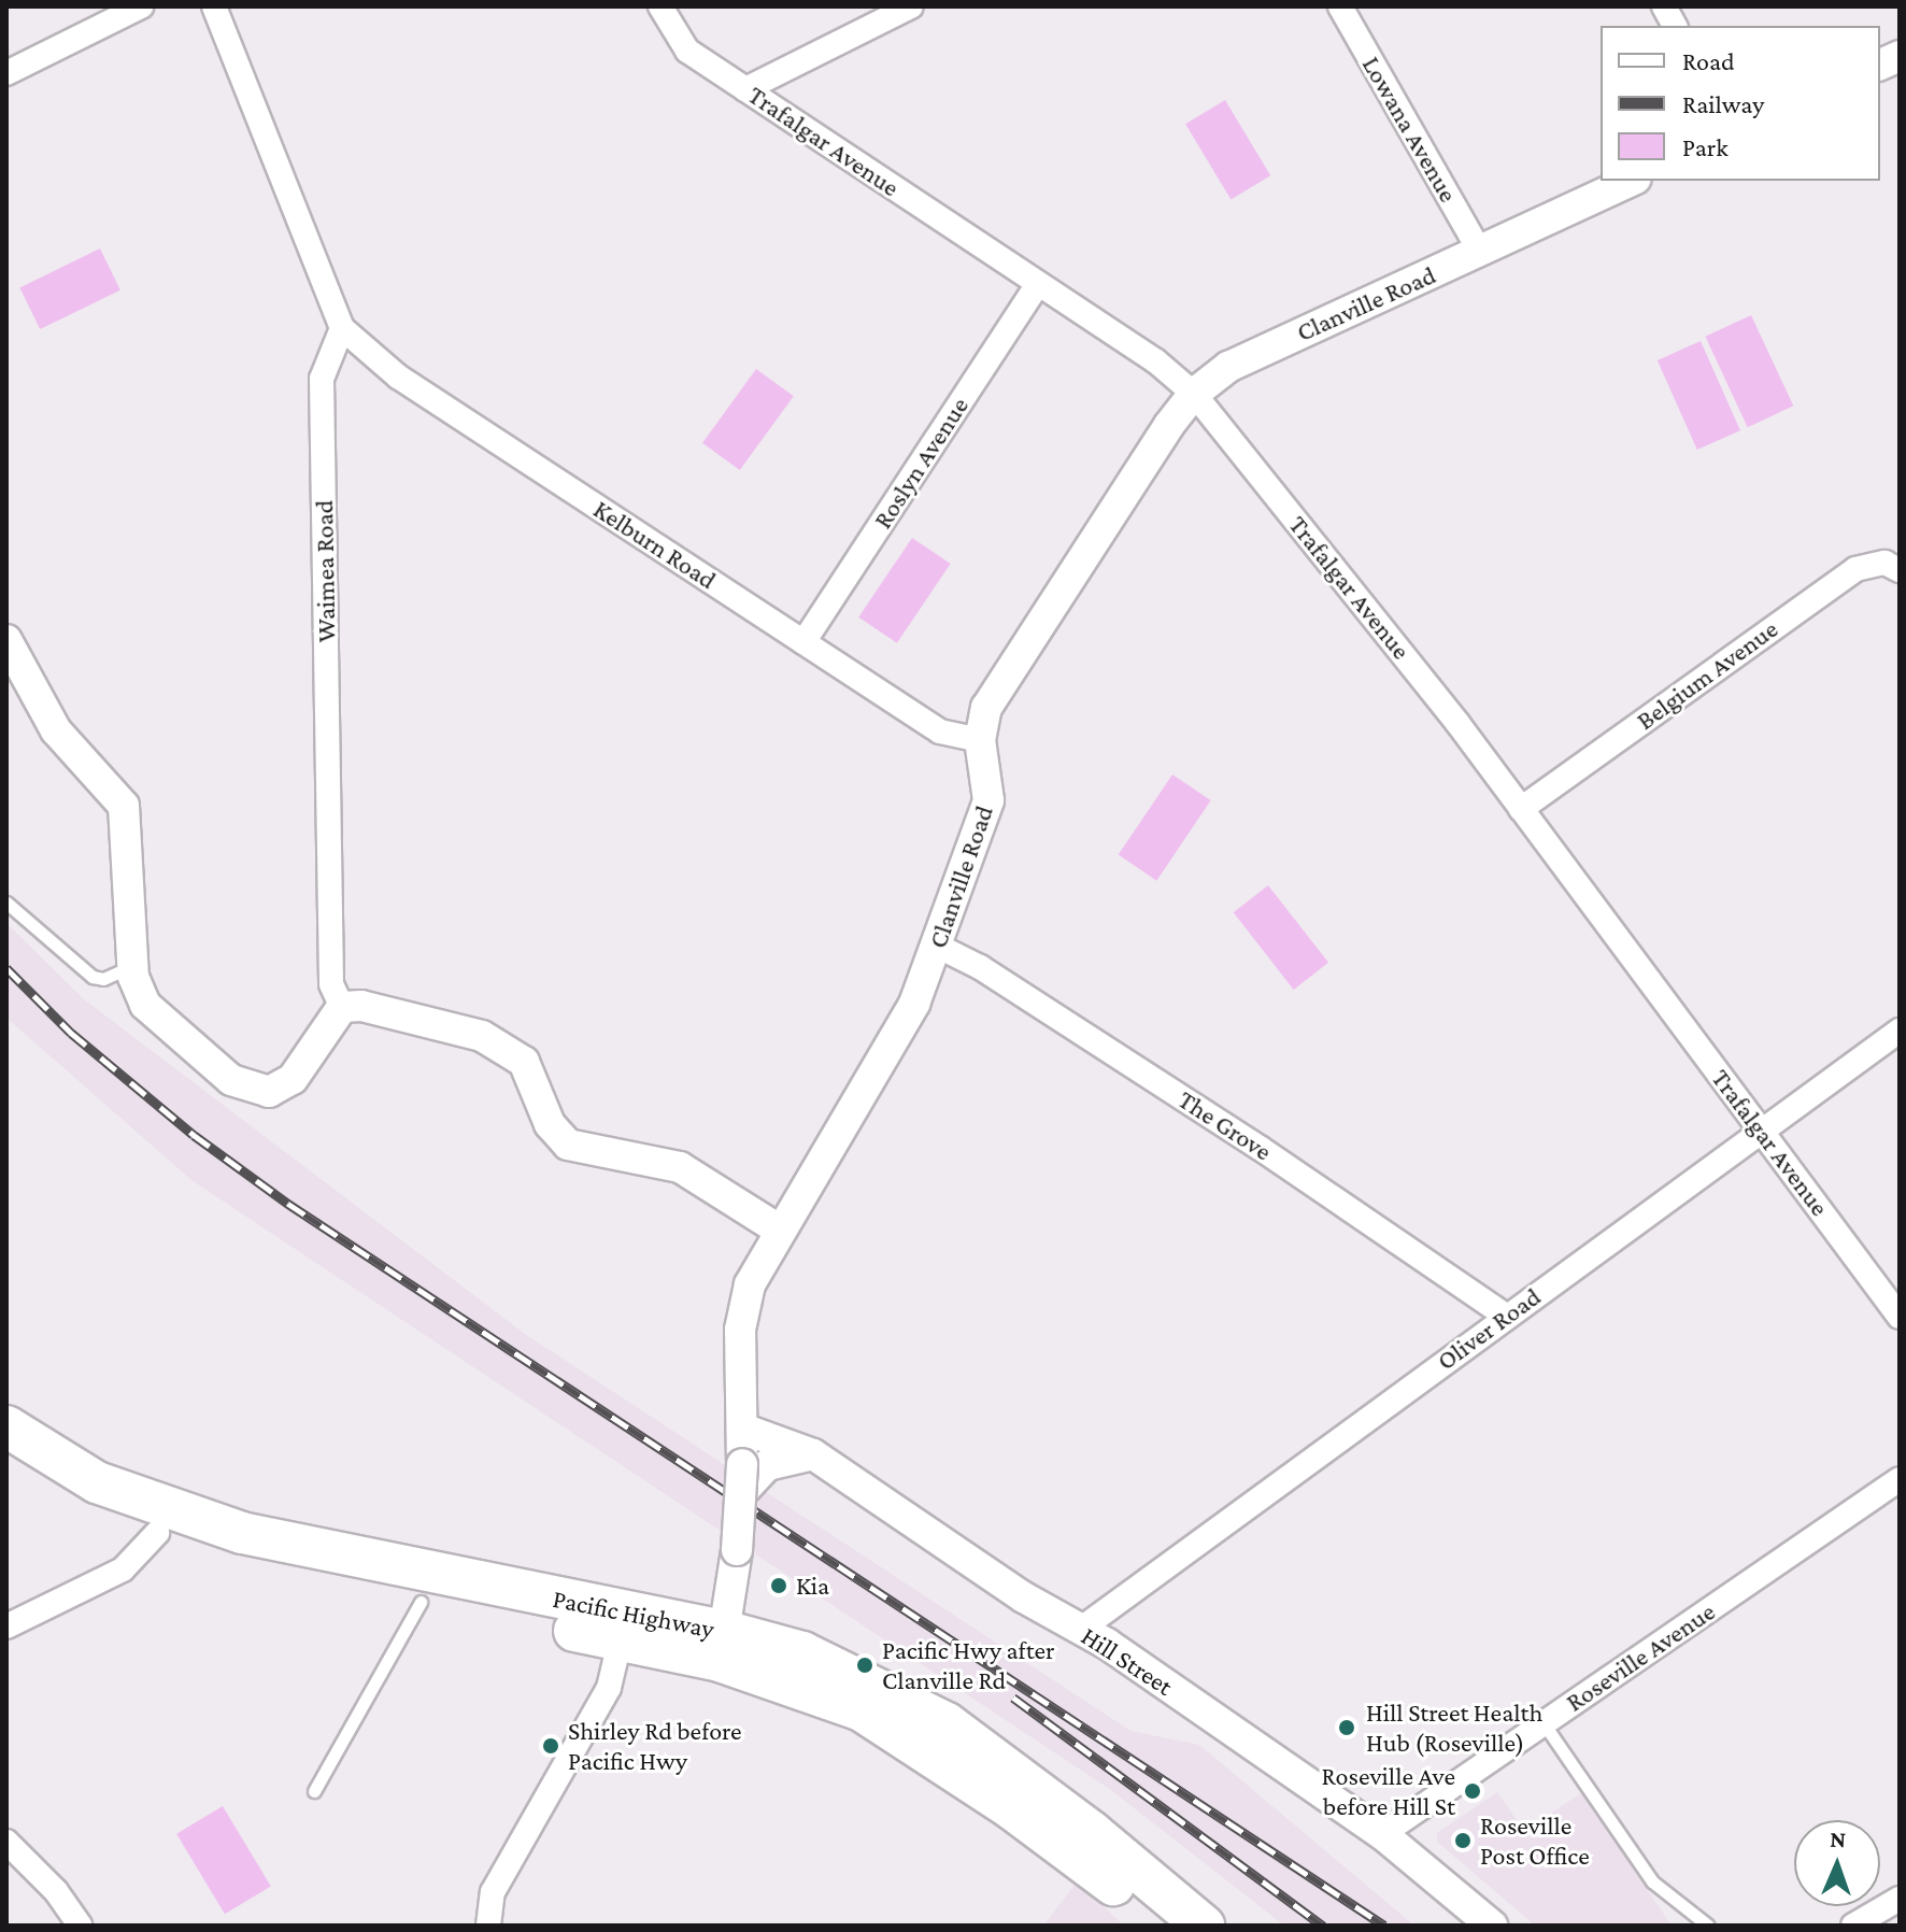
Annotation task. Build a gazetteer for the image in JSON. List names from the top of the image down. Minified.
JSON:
{"streets":{"highway":["Pacific Highway"],"street":["Lowana Avenue","Trafalgar Avenue","Clanville Road","Roslyn Avenue","Kelburn Road","Waimea Road","Belgium Avenue","The Grove","Oliver Road","Roseville Avenue","Hill Street"]},"crossings":[["Lowana Avenue","Clanville Road"],["Trafalgar Avenue","Clanville Road"],["Trafalgar Avenue","Roslyn Avenue"],["Trafalgar Avenue","Belgium Avenue"],["Trafalgar Avenue","Oliver Road"],["Clanville Road","Kelburn Road"],["Clanville Road","The Grove"],["Clanville Road","Pacific Highway"],["Clanville Road","Hill Street"],["Roslyn Avenue","Kelburn Road"],["Kelburn Road","Waimea Road"],["The Grove","Oliver Road"],["Oliver Road","Hill Street"],["Roseville Avenue","Hill Street"]],"places":["Kia","Pacific Hwy after Clanville Rd","Hill Street Health Hub (Roseville)","Shirley Rd before Pacific Hwy","Roseville Ave before Hill St","Roseville Post Office"],"legend":["Road","Railway","Park"],"north":"top"}
